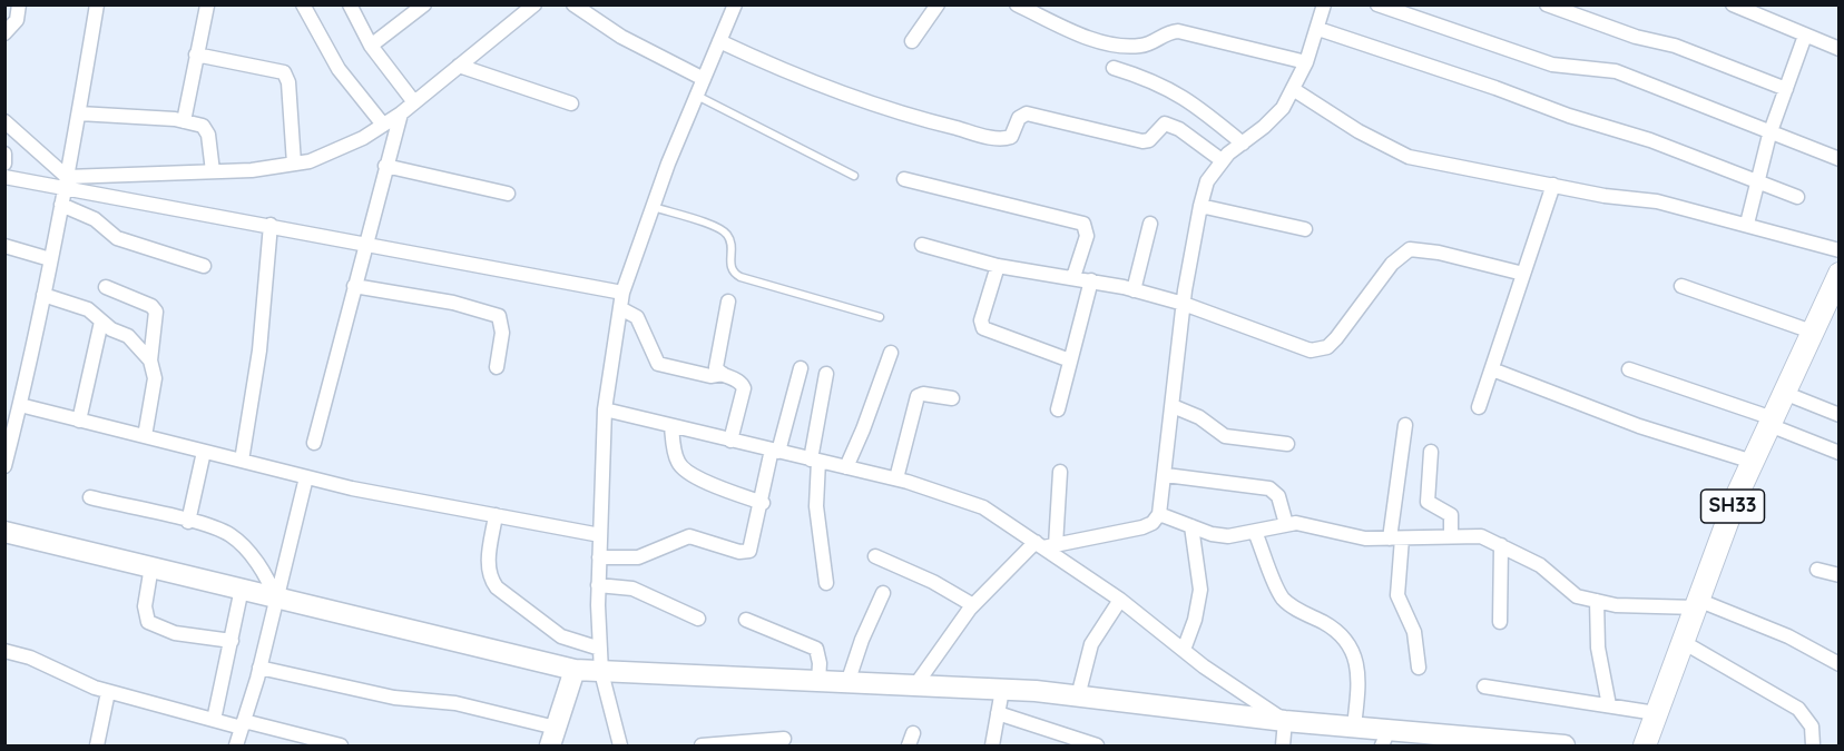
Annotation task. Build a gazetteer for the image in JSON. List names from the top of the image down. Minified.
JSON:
{"streets":{"main road":["SH33"]}}
